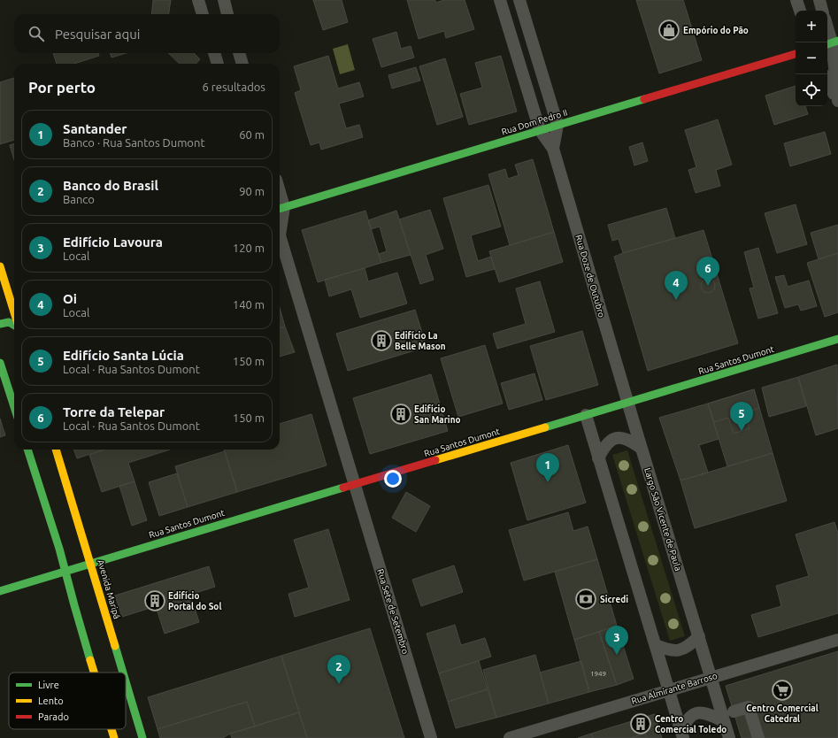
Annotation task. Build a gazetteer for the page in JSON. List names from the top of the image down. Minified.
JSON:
{"streets":{"street":["Rua Dom Pedro II","Rua Doze de Outubro","Rua Santos Dumont","Largo São Vicente de Paula","Avenida Maripá","Rua Sete de Setembro","Rua Almirante Barroso"]},"crossings":[["Rua Doze de Outubro","Rua Santos Dumont"],["Rua Doze de Outubro","Largo São Vicente de Paula"],["Rua Santos Dumont","Largo São Vicente de Paula"],["Rua Santos Dumont","Avenida Maripá"],["Rua Santos Dumont","Rua Sete de Setembro"],["Largo São Vicente de Paula","Rua Almirante Barroso"]],"places":{"shop":["Empório do Pão"],"building":["Edifício La Belle Mason","Edifício San Marino","Edifício Portal do Sol","Centro Comercial Toledo"],"bank":["Sicredi"],"supermarket":["Centro Comercial Catedral"]},"house_numbers":["1949"],"legend":["Livre","Lento","Parado"],"page":{"map_buttons":["+","−"],"search":"Pesquisar aqui","heading":["Por perto","6 resultados"],"list":[{"mark":"1","name":"Santander","note":"Banco · Rua Santos Dumont","value":"60 m"},{"mark":"2","name":"Banco do Brasil","note":"Banco","value":"90 m"},{"mark":"3","name":"Edifício Lavoura","note":"Local","value":"120 m"},{"mark":"4","name":"Oi","note":"Local","value":"140 m"},{"mark":"5","name":"Edifício Santa Lúcia","note":"Local · Rua Santos Dumont","value":"150 m"},{"mark":"6","name":"Torre da Telepar","note":"Local · Rua Santos Dumont","value":"150 m"}],"pins":["6","4","5","1","3","2"]}}
